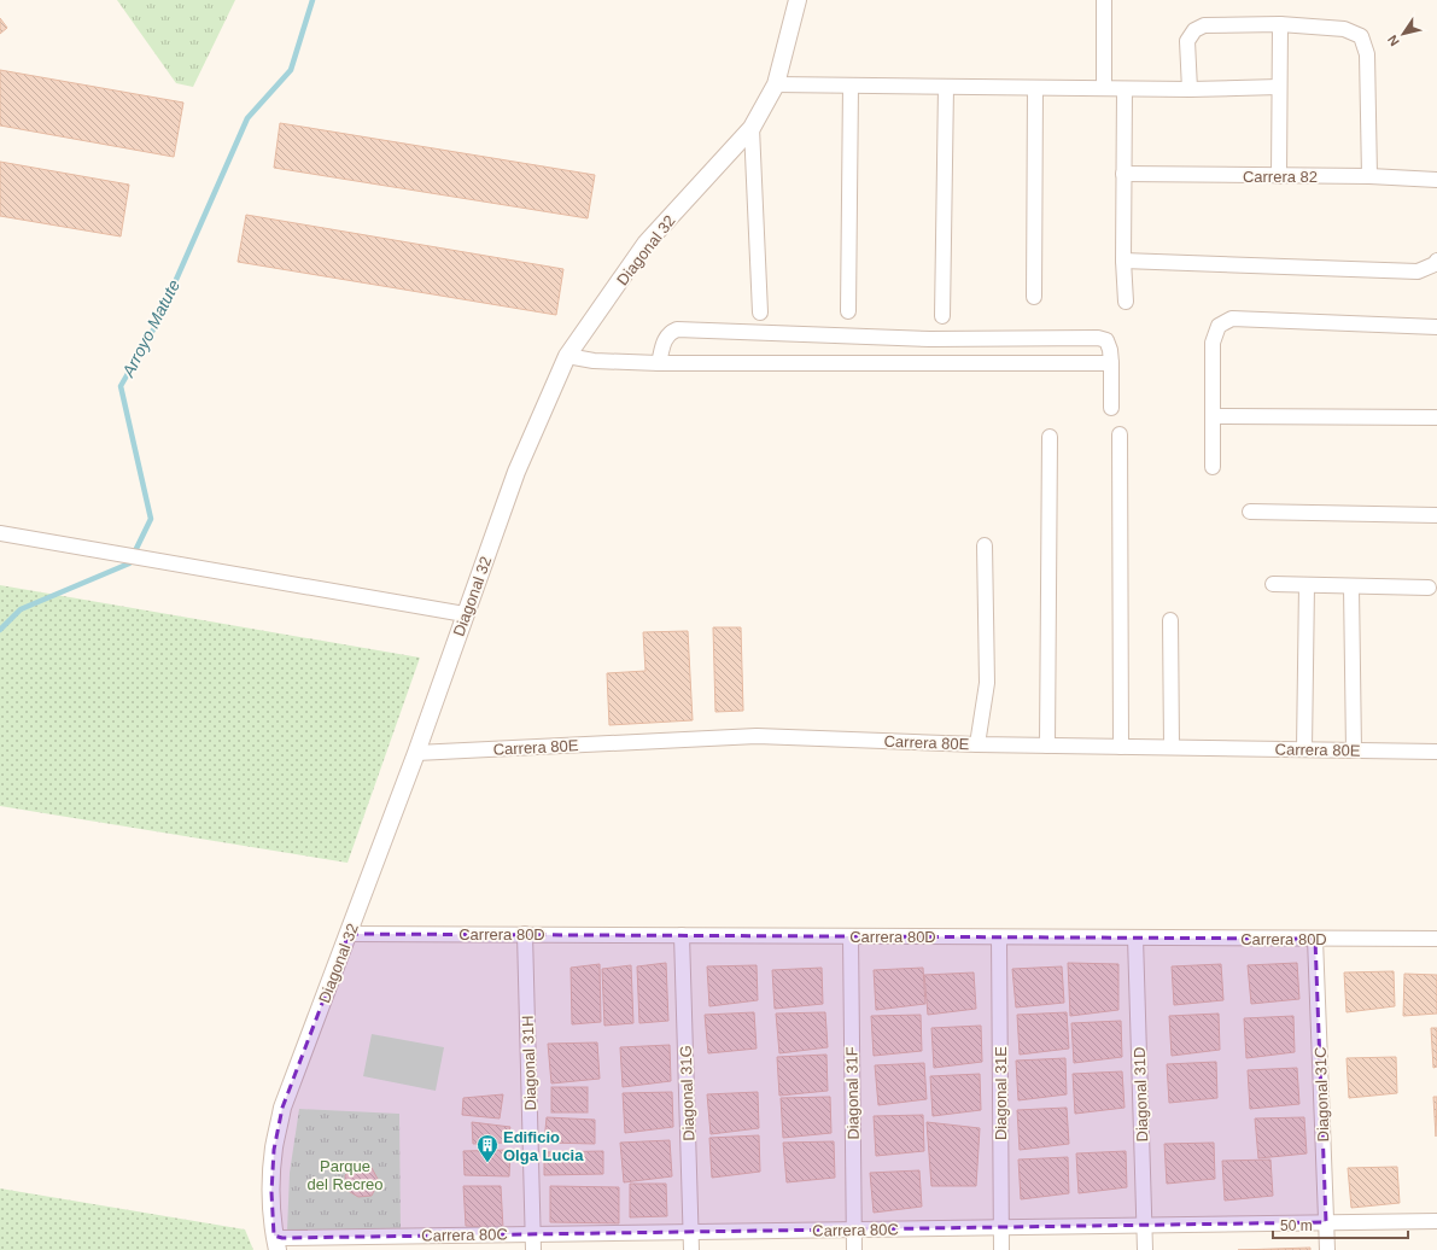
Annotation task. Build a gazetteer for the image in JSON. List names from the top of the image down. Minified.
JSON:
{"streets":{"street":["Carrera 82","Diagonal 32","Carrera 80E","Carrera 80D","Diagonal 31H","Diagonal 31G","Diagonal 31F","Diagonal 31E","Diagonal 31D","Diagonal 31C","Carrera 80C"]},"crossings":[["Diagonal 32","Carrera 80E"],["Diagonal 32","Carrera 80D"],["Diagonal 32","Carrera 80C"],["Carrera 80D","Diagonal 31H"],["Carrera 80D","Diagonal 31G"],["Carrera 80D","Diagonal 31F"],["Carrera 80D","Diagonal 31E"],["Carrera 80D","Diagonal 31D"],["Carrera 80D","Diagonal 31C"],["Diagonal 31H","Carrera 80C"],["Diagonal 31G","Carrera 80C"],["Diagonal 31F","Carrera 80C"],["Diagonal 31E","Carrera 80C"],["Diagonal 31D","Carrera 80C"],["Diagonal 31C","Carrera 80C"]],"water":["Arroyo Matute"],"parks":["Parque del Recreo"],"places":{"building":["Edificio Olga Lucia"]},"scale_bar":"50 m","north":"bottom left"}
